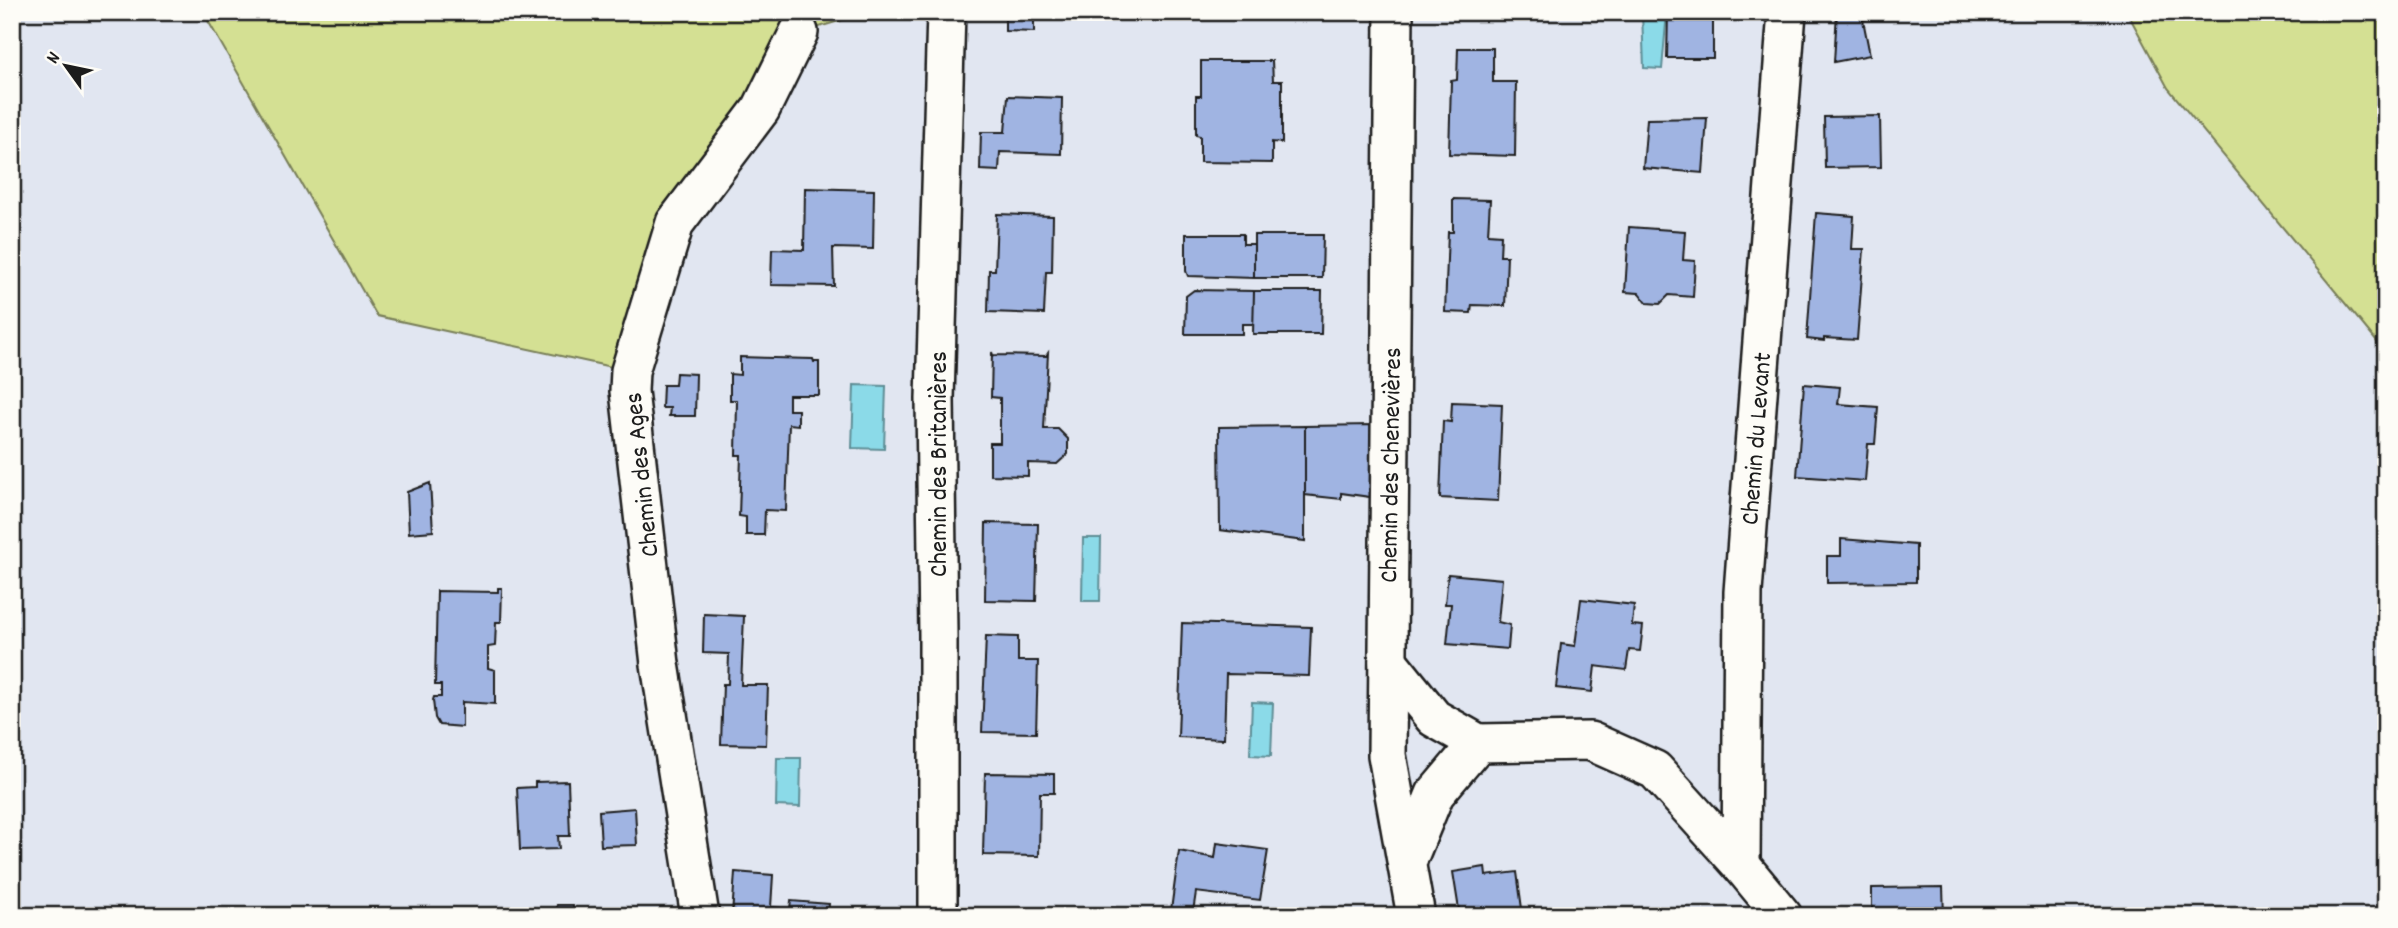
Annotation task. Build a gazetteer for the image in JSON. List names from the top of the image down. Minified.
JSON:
{"streets":{"street":["Chemin du Levant","Chemin des Britanières","Chemin des Chenevières","Chemin des Ages"]},"north":"top left"}
